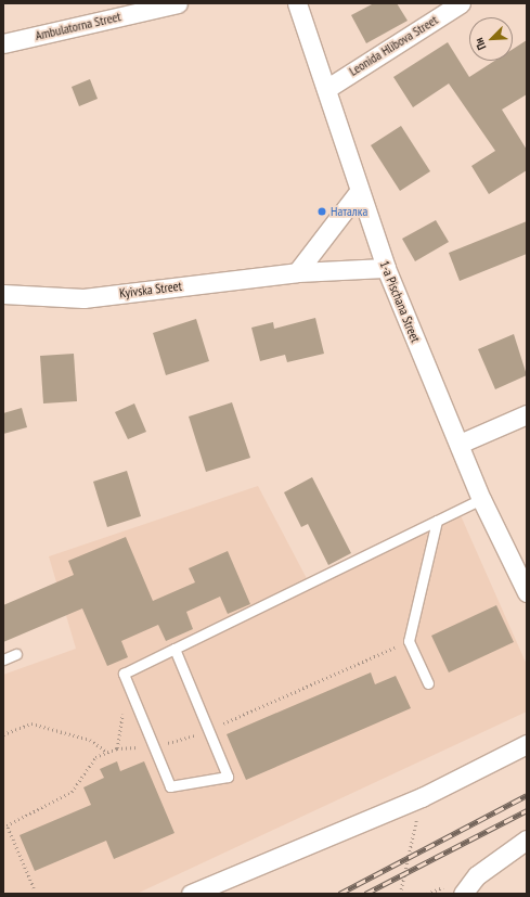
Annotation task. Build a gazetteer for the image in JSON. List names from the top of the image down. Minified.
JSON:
{"streets":{"street":["Ambulatorna Street","Leonida Hlibova Street","Kyivska Street","1-a Pischana Street"]},"crossings":[["Leonida Hlibova Street","1-a Pischana Street"],["Kyivska Street","1-a Pischana Street"]],"places":["Наталка"],"north":"bottom left"}
